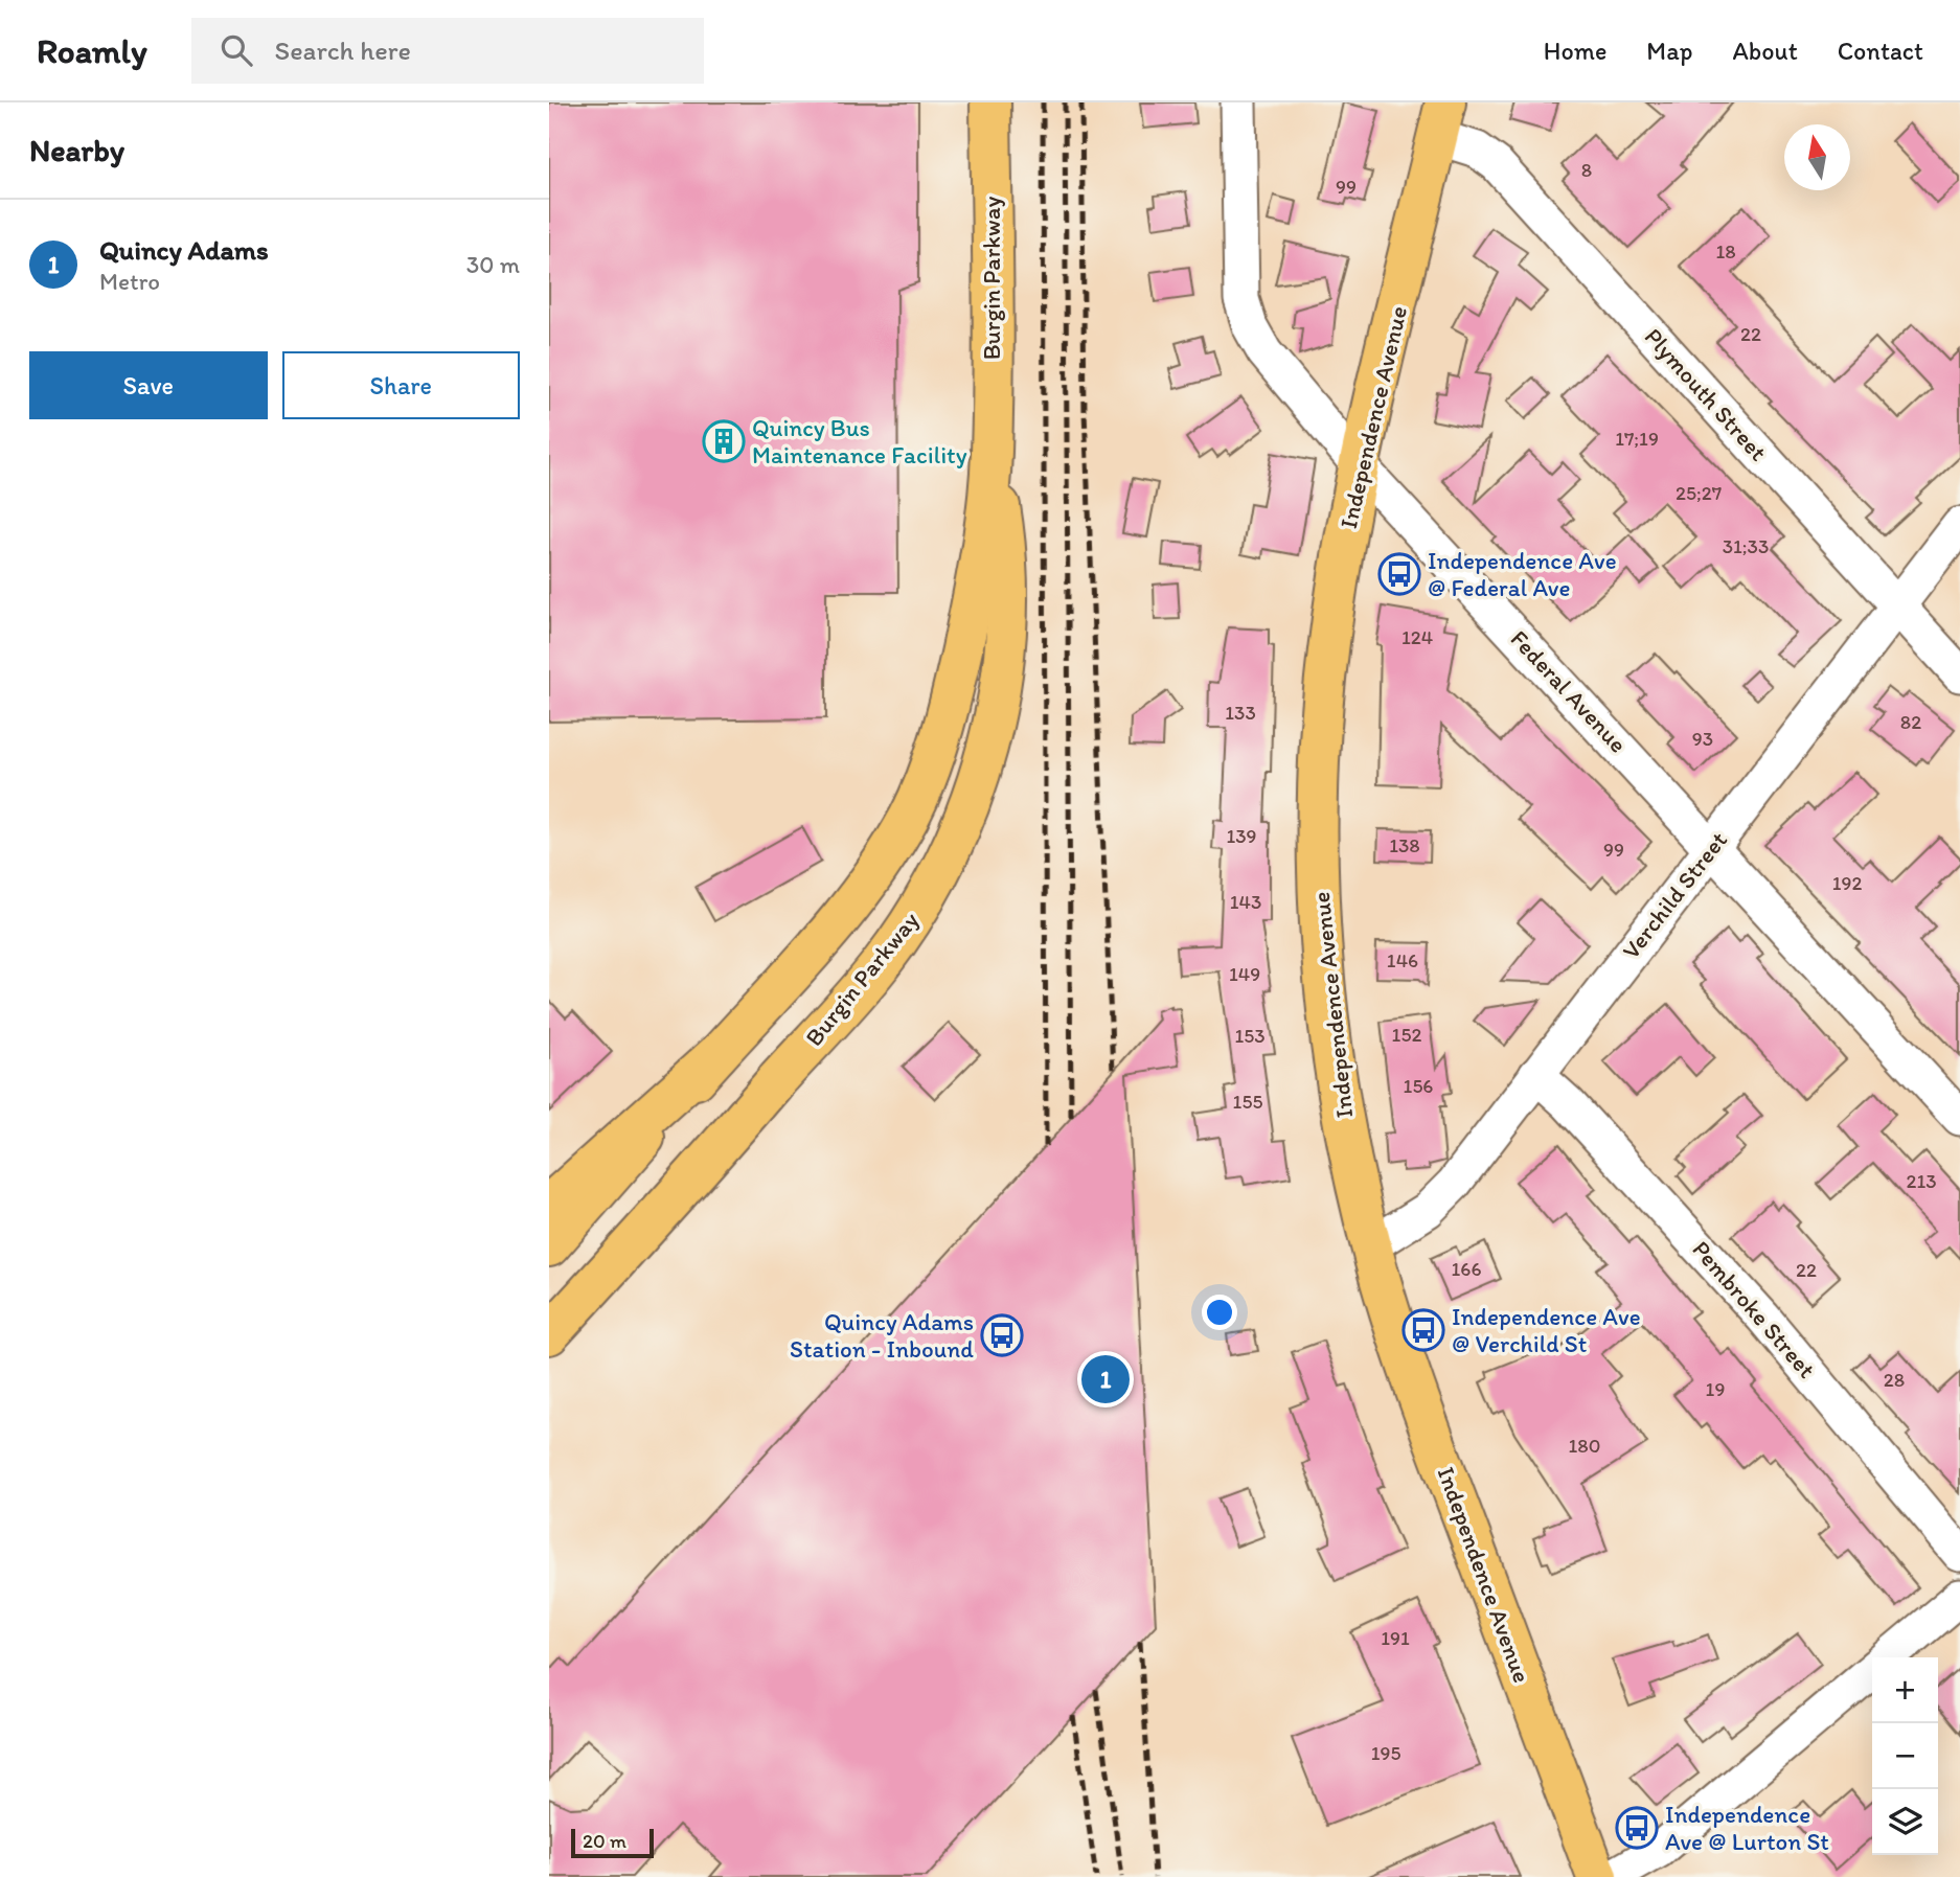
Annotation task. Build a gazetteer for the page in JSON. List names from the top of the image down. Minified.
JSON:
{"streets":{"main road":["Burgin Parkway","Independence Avenue"],"street":["Plymouth Street","Federal Avenue","Verchild Street","Pembroke Street"]},"crossings":[["Plymouth Street","Independence Avenue"],["Plymouth Street","Verchild Street"],["Independence Avenue","Federal Avenue"],["Independence Avenue","Verchild Street"],["Federal Avenue","Verchild Street"],["Verchild Street","Pembroke Street"]],"places":{"building":["Quincy Bus Maintenance Facility"],"bus stop":["Independence Ave @ Federal Ave","Independence Ave @ Verchild St","Quincy Adams Station - Inbound","Independence Ave @ Lurton St"]},"house_numbers":["8","99","18","22","17;19","25;27","31;33","124","133","82","93","139","138","99","192","143","146","149","152","153","156","155","213","166","22","28","19","180","191","195"],"scale_bar":"20 m","north":"top","page":{"header":"Roamly","search":"Search here","nav":["Home","Map","About","Contact"],"heading":"Nearby","list":[{"mark":"1","name":"Quincy Adams","note":"Metro","value":"30 m"}],"buttons":["Save","Share"],"pins":"1","map_buttons":["+","−"],"scale":"20 m"}}
